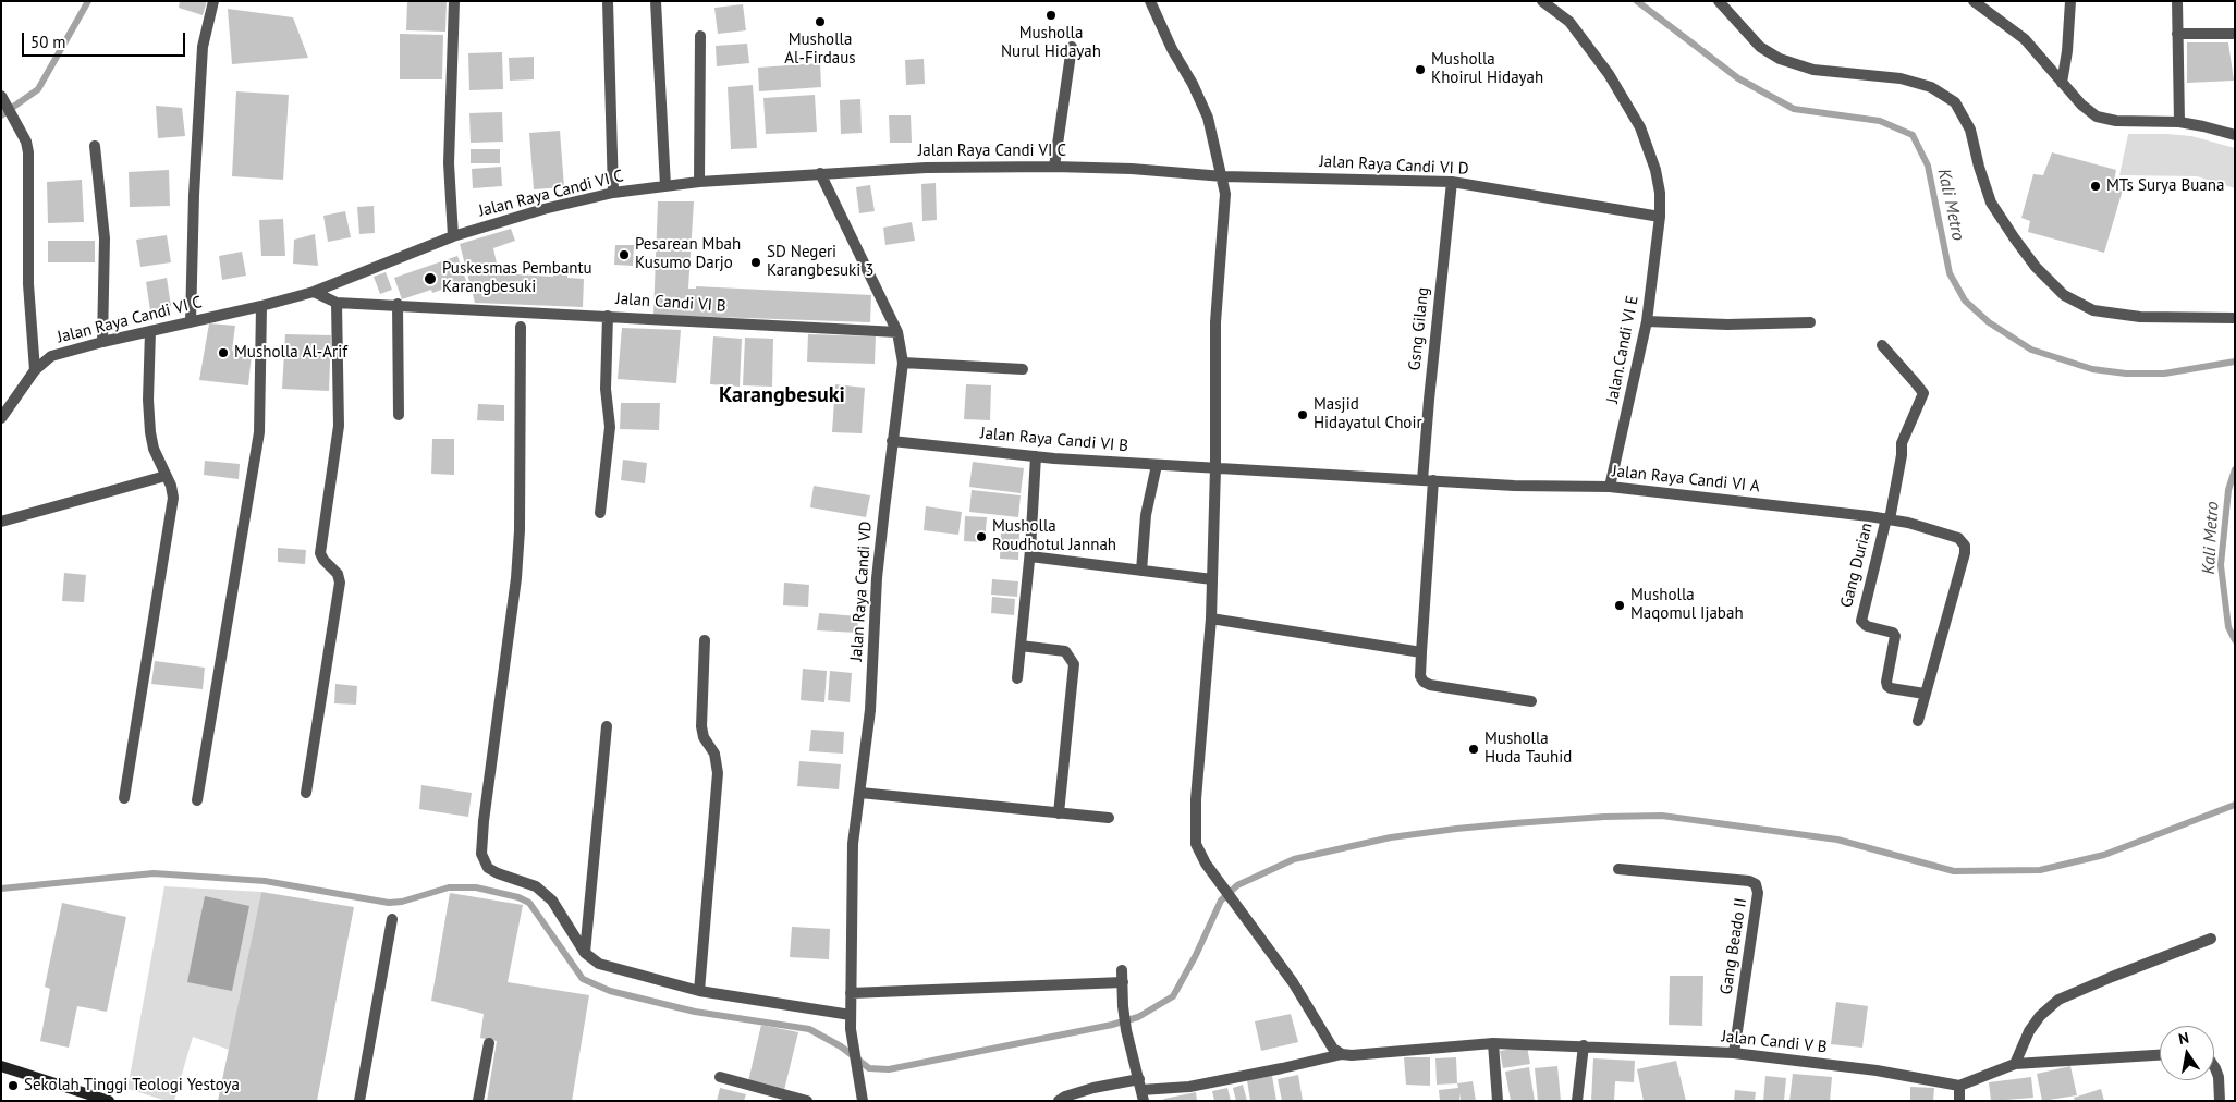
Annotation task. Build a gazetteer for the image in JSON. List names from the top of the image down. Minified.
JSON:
{"streets":{"street":["Jalan Raya Candi VI C","Jalan Raya Candi VI D","Jalan Candi VI B","Gsng Gilang","Jalan.Candi VI E","Jalan Raya Candi VI B","Jalan Raya Candi VI A","Gang Durian","Jalan Raya Candi VD","Gang Beado II","Jalan Candi V B"]},"crossings":[["Jalan Raya Candi VI C","Jalan Raya Candi VI D"],["Jalan Raya Candi VI C","Jalan Candi VI B"],["Jalan Raya Candi VI C","Jalan Raya Candi VD"],["Jalan Raya Candi VI D","Gsng Gilang"],["Jalan Raya Candi VI D","Jalan.Candi VI E"],["Jalan Candi VI B","Jalan Raya Candi VD"],["Gsng Gilang","Jalan Raya Candi VI A"],["Jalan.Candi VI E","Jalan Raya Candi VI A"],["Jalan Raya Candi VI B","Jalan Raya Candi VI A"],["Jalan Raya Candi VI B","Jalan Raya Candi VD"],["Jalan Raya Candi VI A","Gang Durian"],["Gang Beado II","Jalan Candi V B"]],"districts":["Karangbesuki"],"water":["Kali Metro"],"places":["Musholla Nurul Hidayah","Musholla Al-Firdaus","Musholla Khoirul Hidayah","MTs Surya Buana","Pesarean Mbah Kusumo Darjo","SD Negeri Karangbesuki 3","Puskesmas Pembantu Karangbesuki","Musholla Al-Arif","Masjid Hidayatul Choir","Musholla Roudhotul Jannah","Musholla Maqomul Ijabah","Musholla Huda Tauhid","Sekolah Tinggi Teologi Yestoya"],"scale_bar":"50 m","north":"top"}
